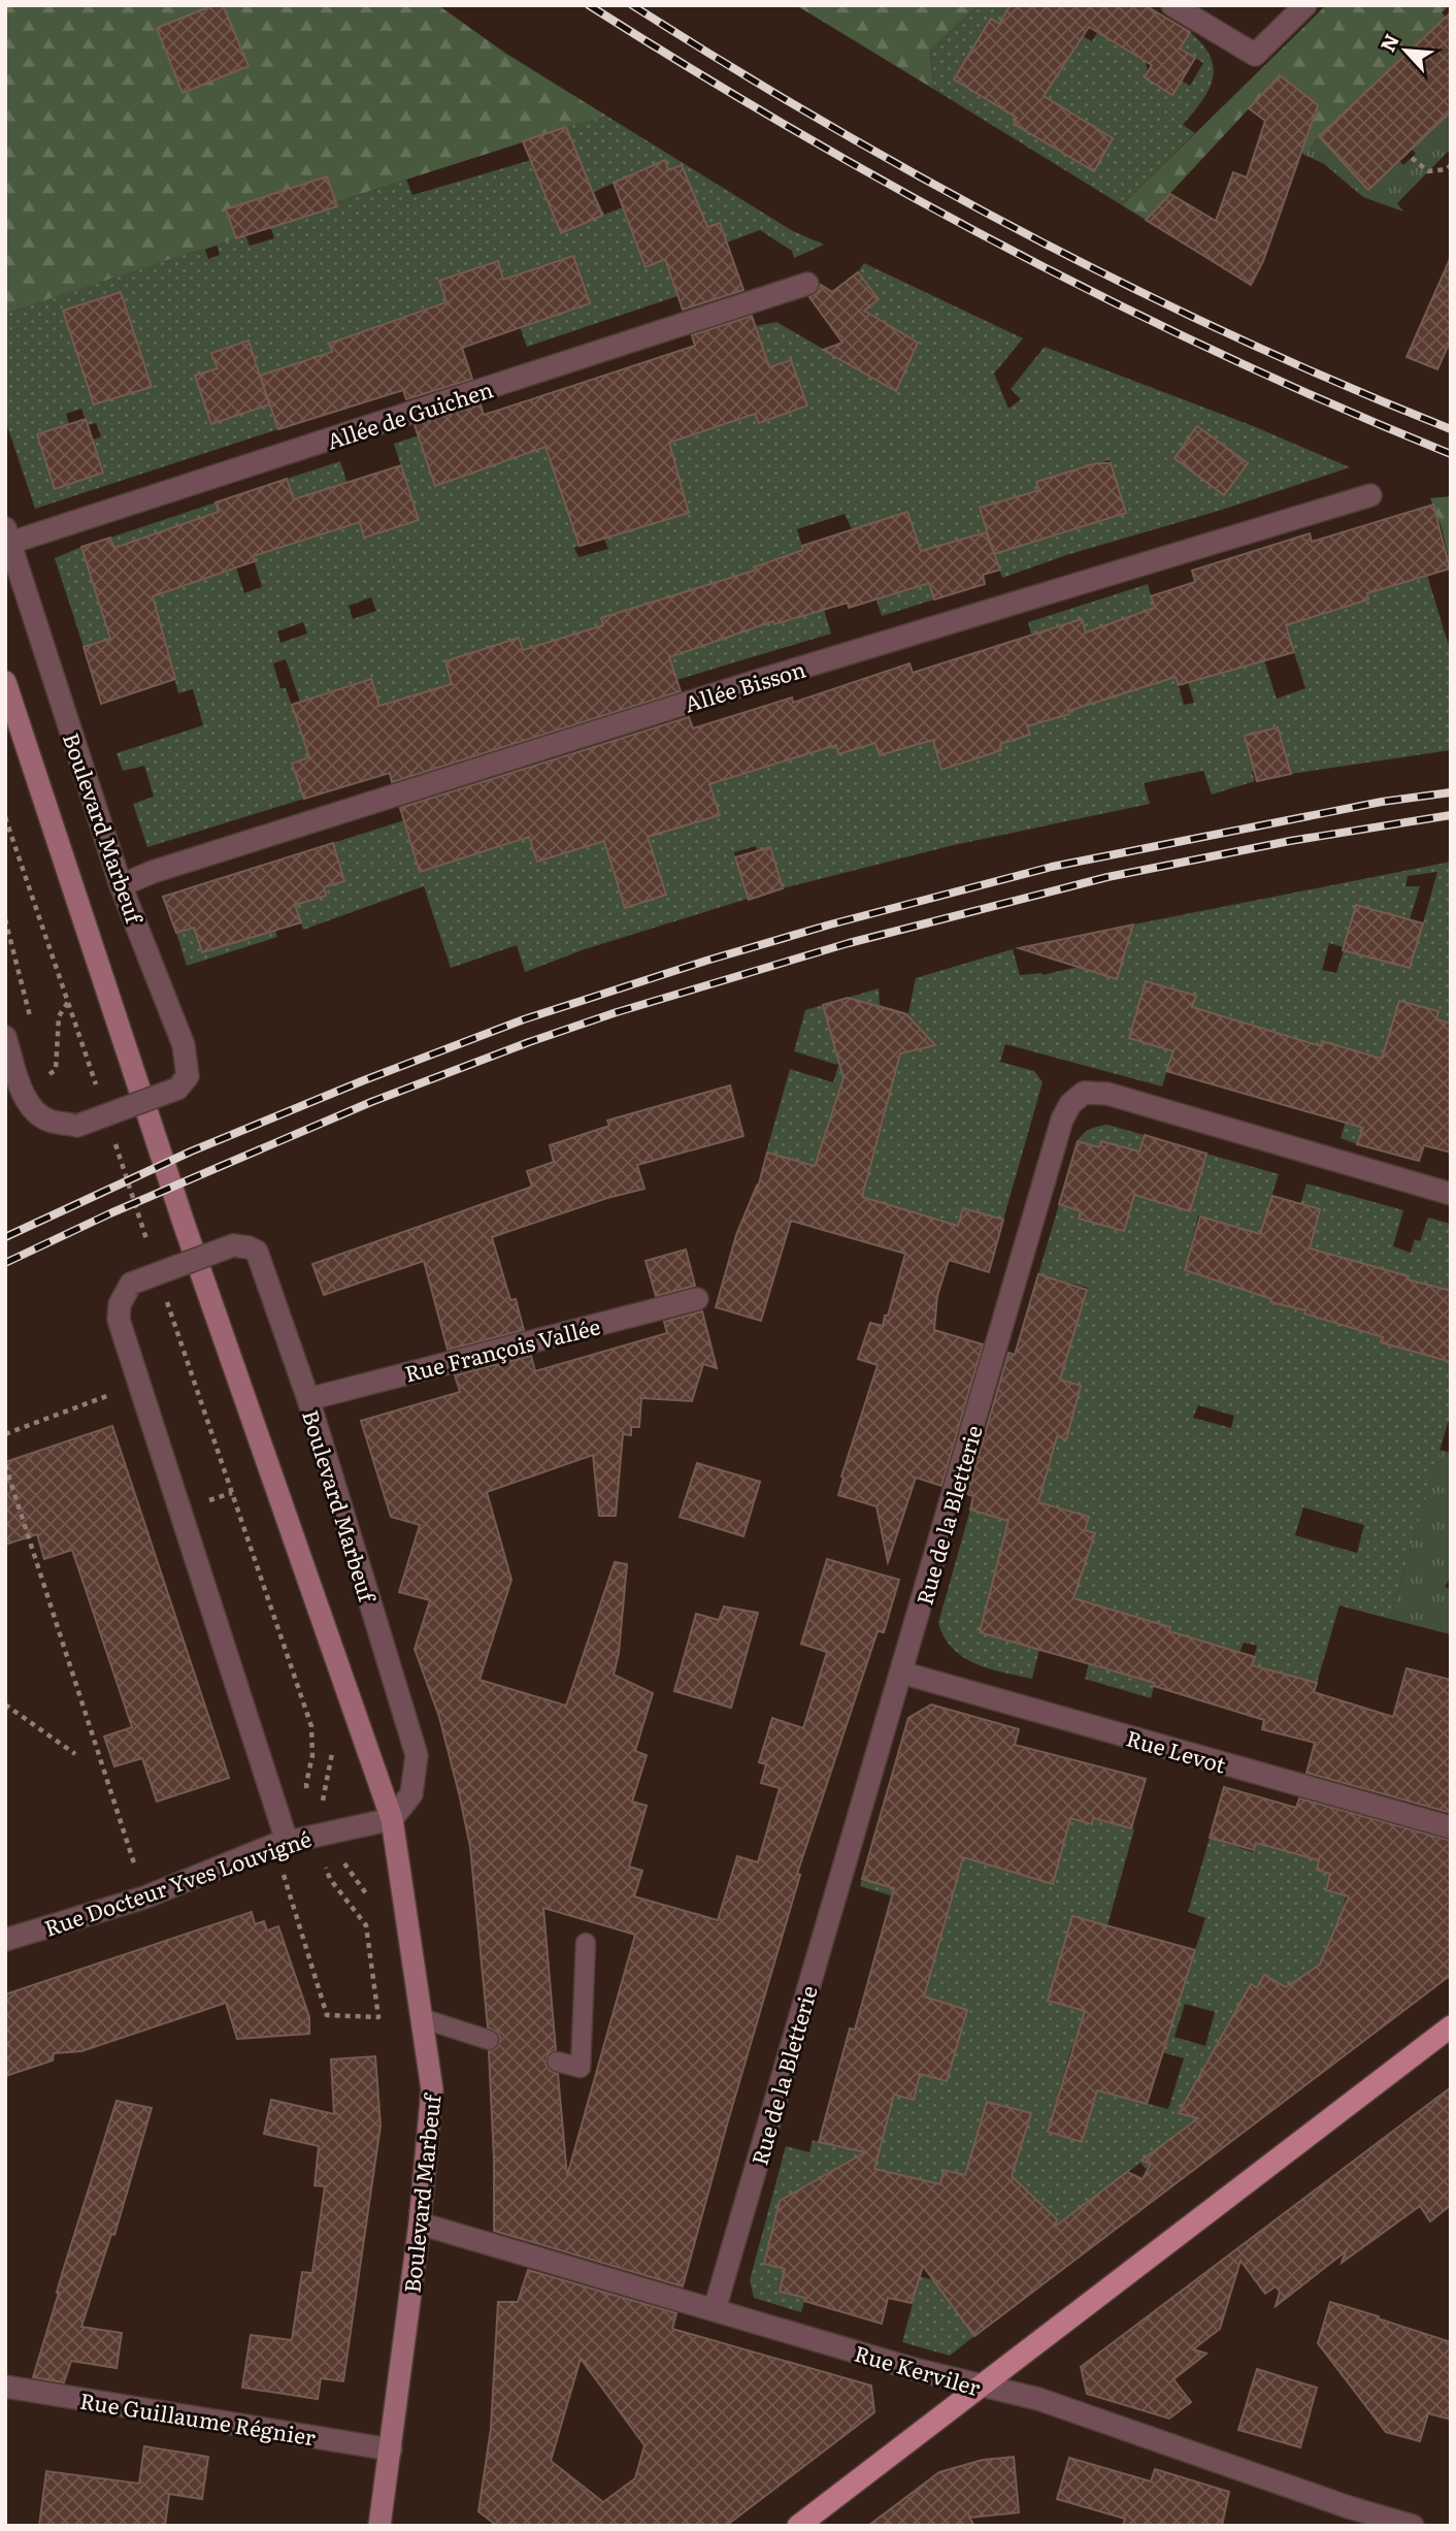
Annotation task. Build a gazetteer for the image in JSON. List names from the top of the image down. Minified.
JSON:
{"streets":{"street":["Allée de Guichen","Allée Bisson","Boulevard Marbeuf","Rue François Vallée","Rue de la Bletterie","Rue Levot","Rue Docteur Yves Louvigné","Rue Kerviler","Rue Guillaume Régnier"]},"crossings":[["Allée de Guichen","Boulevard Marbeuf"],["Allée Bisson","Boulevard Marbeuf"],["Boulevard Marbeuf","Rue François Vallée"],["Boulevard Marbeuf","Rue Docteur Yves Louvigné"],["Boulevard Marbeuf","Rue Kerviler"],["Boulevard Marbeuf","Rue Guillaume Régnier"],["Rue de la Bletterie","Rue Levot"],["Rue de la Bletterie","Rue Kerviler"]],"north":"top left"}
